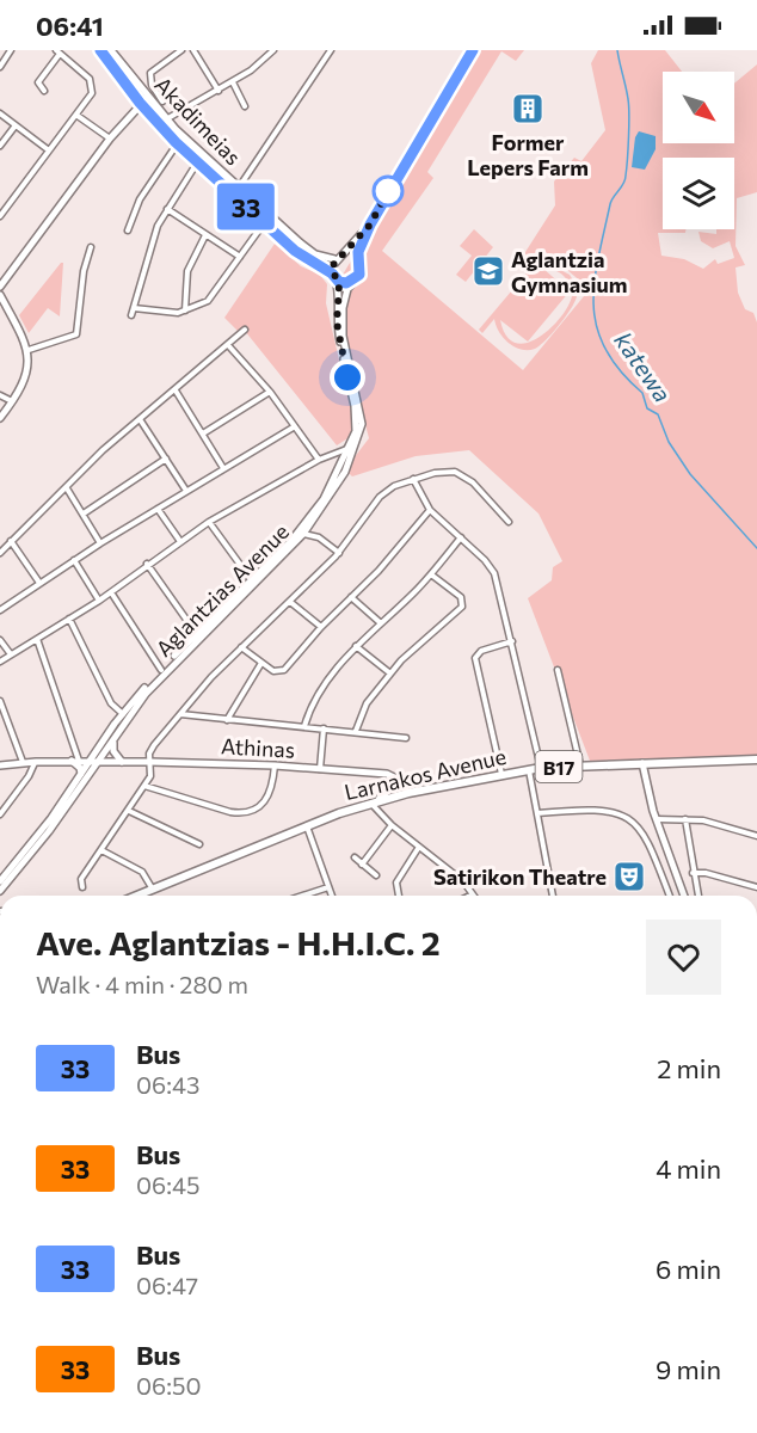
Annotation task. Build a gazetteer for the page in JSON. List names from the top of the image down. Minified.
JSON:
{"streets":{"main road":["Akadimeias","Aglantzias Avenue","Athinas","B17","Larnakos Avenue"]},"crossings":[["Akadimeias","Aglantzias Avenue"],["Aglantzias Avenue","Athinas"],["Athinas","Larnakos Avenue"]],"water":["katewa"],"places":{"building":["Former Lepers Farm"],"school or university":["Aglantzia Gymnasium"],"theatre":["Satirikon Theatre"]},"lines":["bus line 33"],"north":"bottom right","page":{"status":"06:41","on_map":"33","heading":["Ave. Aglantzias - H.H.I.C. 2","Walk · 4 min · 280 m"],"list":[{"mark":"33","name":"Bus","note":"06:43","value":"2 min"},{"mark":"33","name":"Bus","note":"06:45","value":"4 min"},{"mark":"33","name":"Bus","note":"06:47","value":"6 min"},{"mark":"33","name":"Bus","note":"06:50","value":"9 min"}]}}
